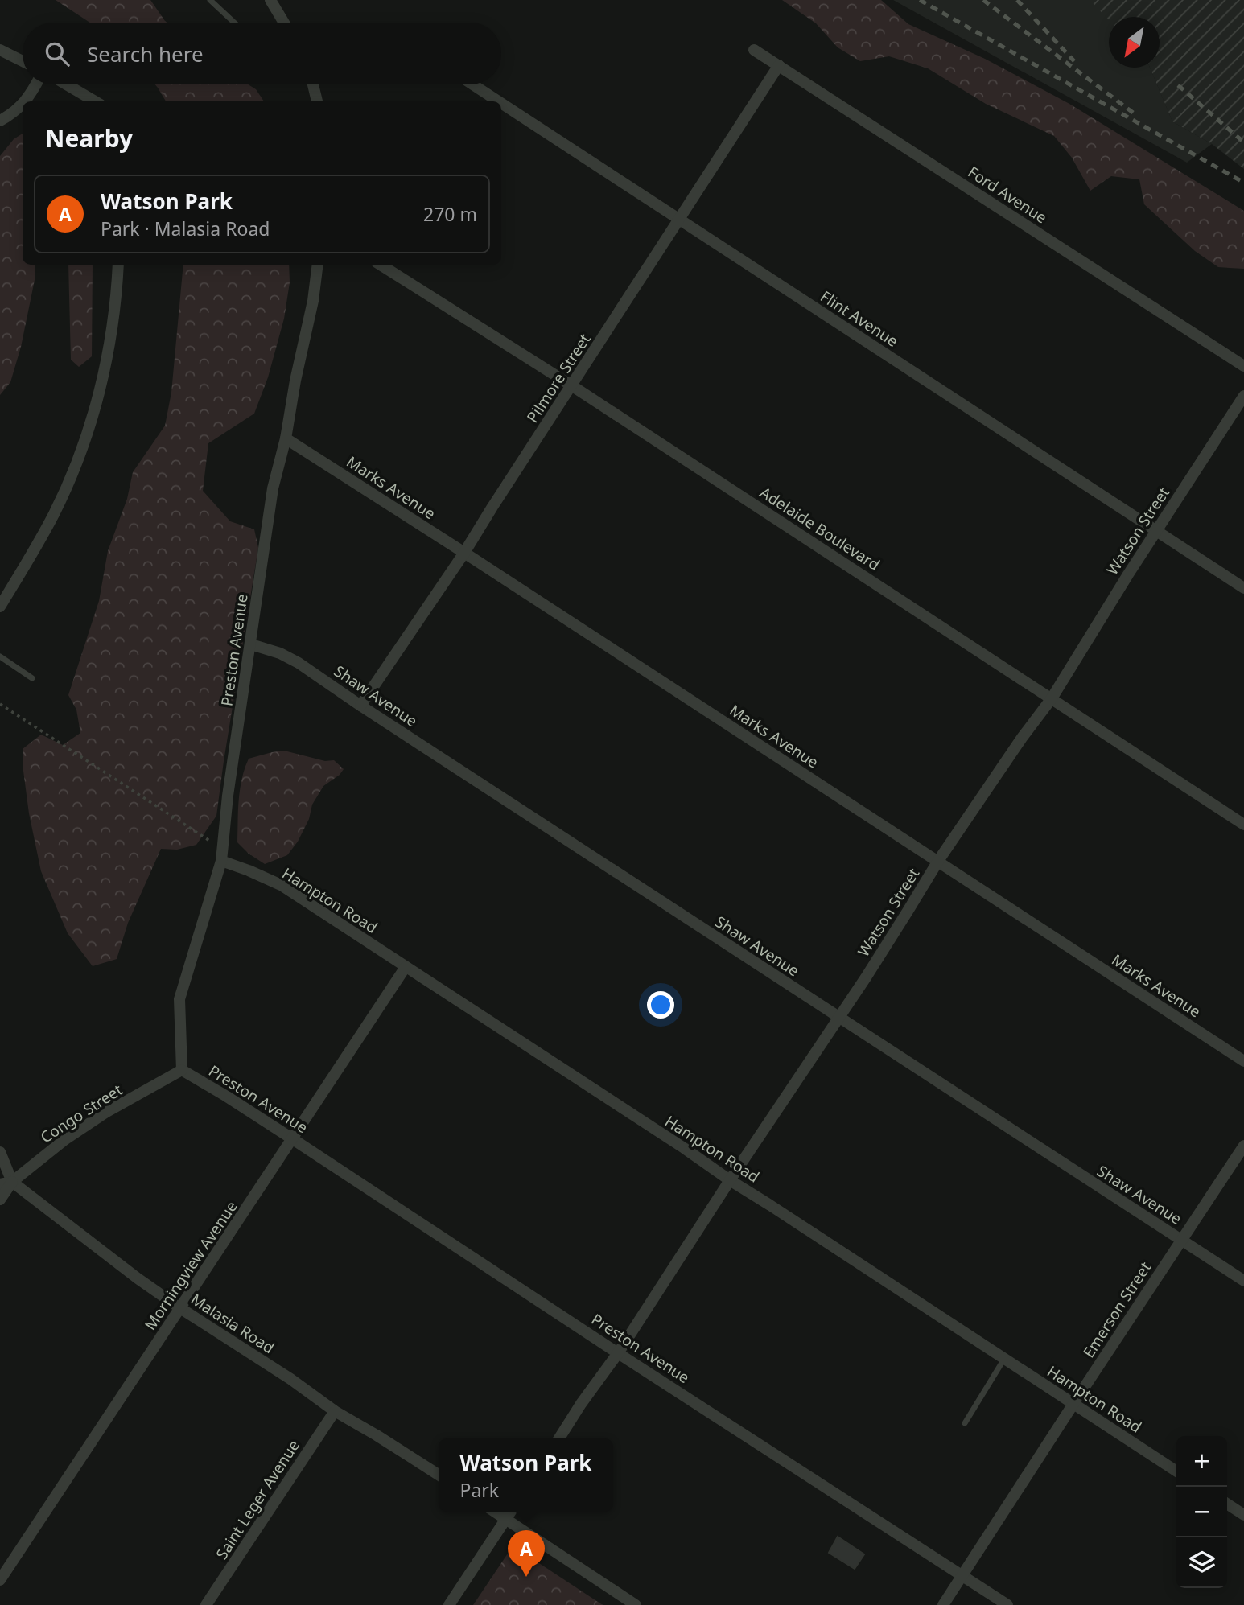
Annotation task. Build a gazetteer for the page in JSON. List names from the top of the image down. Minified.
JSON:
{"streets":{"street":["Ford Avenue","Flint Avenue","Pilmore Street","Marks Avenue","Adelaide Boulevard","Watson Street","Preston Avenue","Shaw Avenue","Hampton Road","Congo Street","Morningview Avenue","Emerson Street","Malasia Road","Saint Leger Avenue"]},"crossings":[["Ford Avenue","Pilmore Street"],["Flint Avenue","Pilmore Street"],["Flint Avenue","Watson Street"],["Pilmore Street","Marks Avenue"],["Pilmore Street","Adelaide Boulevard"],["Pilmore Street","Shaw Avenue"],["Marks Avenue","Watson Street"],["Marks Avenue","Preston Avenue"],["Adelaide Boulevard","Watson Street"],["Watson Street","Preston Avenue"],["Watson Street","Shaw Avenue"],["Watson Street","Hampton Road"],["Preston Avenue","Shaw Avenue"],["Preston Avenue","Hampton Road"],["Preston Avenue","Congo Street"],["Preston Avenue","Morningview Avenue"],["Preston Avenue","Emerson Street"],["Shaw Avenue","Emerson Street"],["Hampton Road","Morningview Avenue"],["Hampton Road","Emerson Street"],["Congo Street","Malasia Road"],["Morningview Avenue","Malasia Road"],["Malasia Road","Saint Leger Avenue"]],"north":"bottom left","page":{"search":"Search here","heading":"Nearby","list":[{"mark":"A","name":"Watson Park","note":"Park · Malasia Road","value":"270 m"}],"map_buttons":["+","−"],"popup":["Watson Park","Park"],"pins":"A"}}
